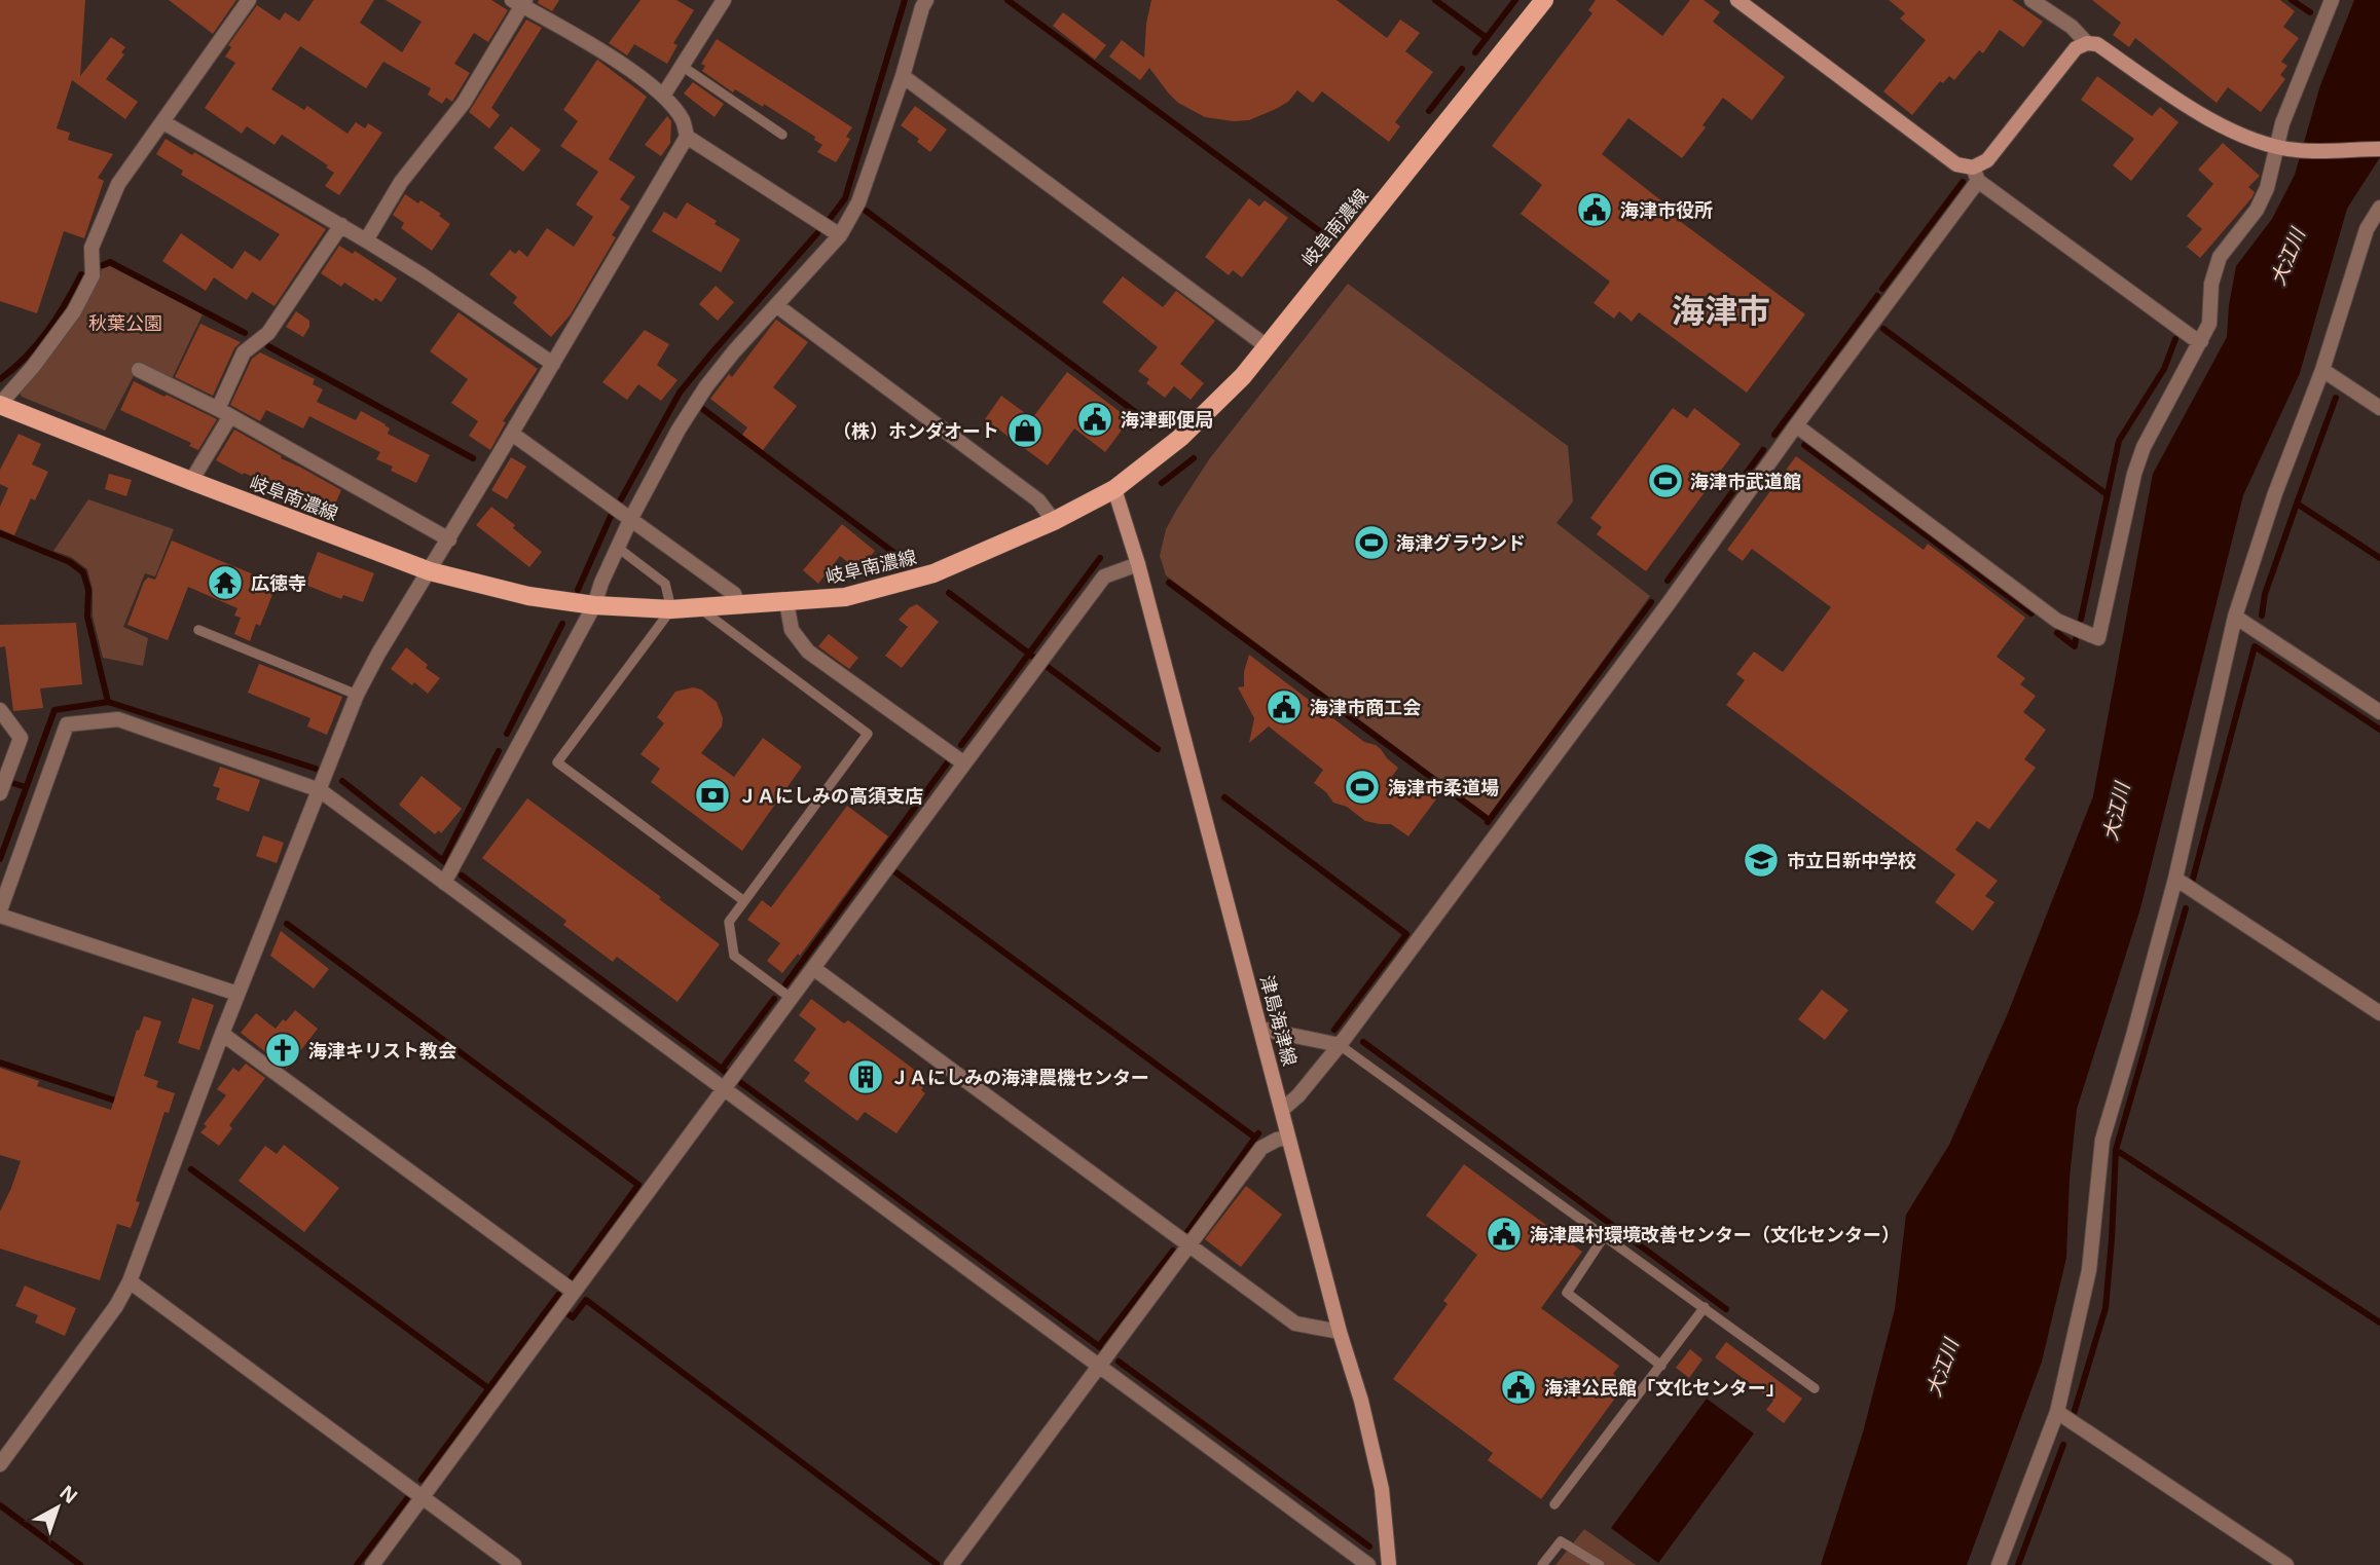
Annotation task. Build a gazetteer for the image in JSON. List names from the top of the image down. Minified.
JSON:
{"streets":{"main road":["岐阜南濃線","津島海津線"]},"crossings":[["岐阜南濃線","津島海津線"]],"districts":["海津市"],"water":["大江川"],"parks":["秋葉公園"],"places":{"public building":["海津市役所","海津郵便局","海津市商工会","海津農村環境改善センター（文化センター）","海津公民館「文化センター」"],"shop":["（株）ホンダオート"],"sports":["海津市武道館","海津グラウンド","海津市柔道場"],"temple":["広徳寺"],"bank":["ＪＡにしみの高須支店"],"school or university":["市立日新中学校"],"church":["海津キリスト教会"],"building":["ＪＡにしみの海津農機センター"]},"north":"top right"}
